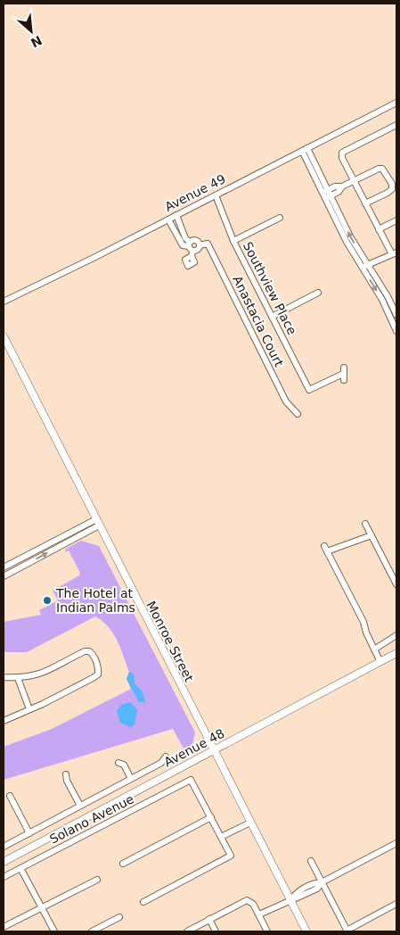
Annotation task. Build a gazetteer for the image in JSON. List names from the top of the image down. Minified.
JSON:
{"streets":{"main road":["Monroe Street","Avenue 48"],"street":["Avenue 49","Southview Place","Anastacia Court","Solano Avenue"]},"crossings":[["Avenue 49","Southview Place"],["Monroe Street","Avenue 48"]],"places":["The Hotel at Indian Palms"],"north":"bottom right"}
